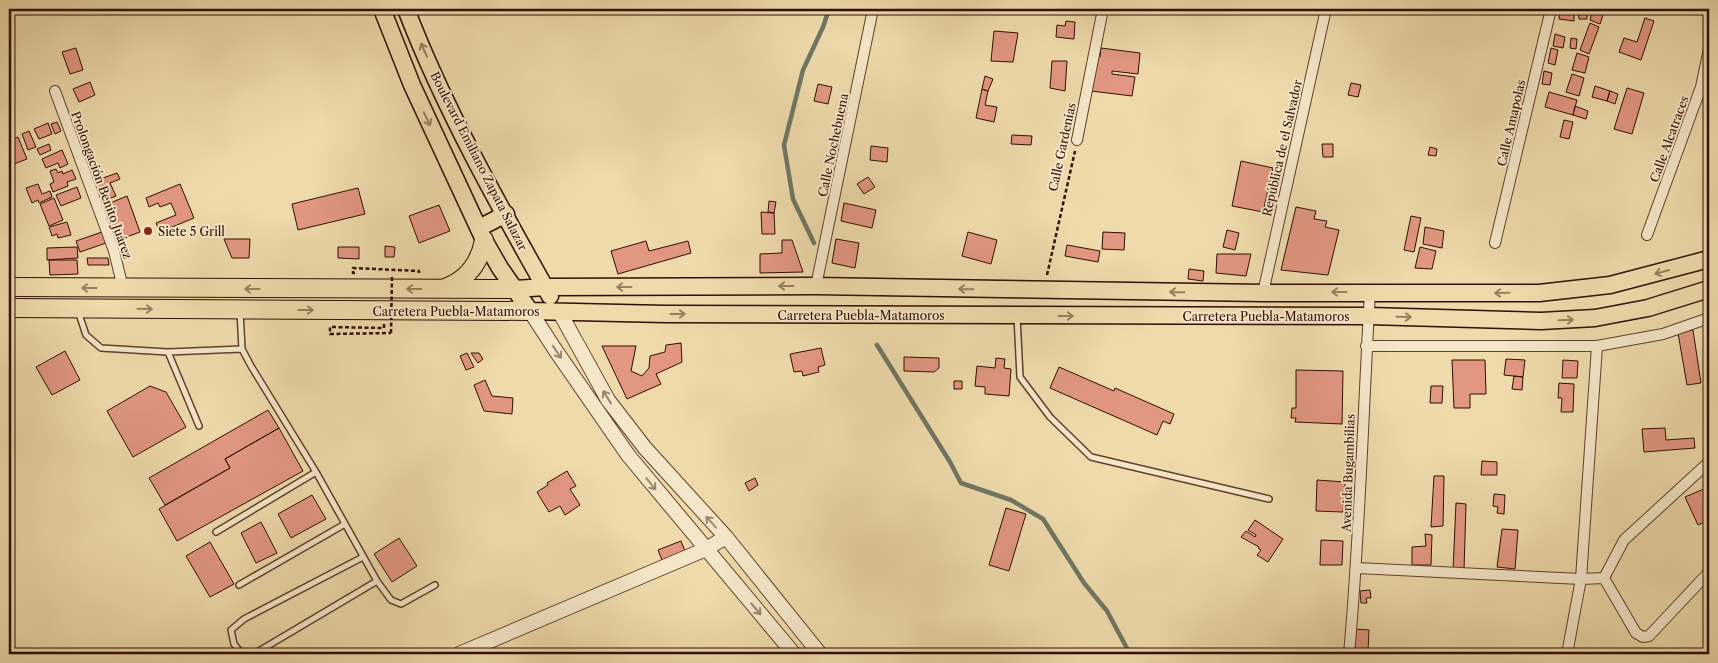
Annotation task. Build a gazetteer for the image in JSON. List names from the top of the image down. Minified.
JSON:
{"streets":{"highway":["Carretera Puebla-Matamoros"],"main road":["Boulevard Emiliano Zapata Salazar"],"street":["Calle Amapolas","Calle Alcatraces","Calle Nochebuena","Calle Gardenias","República de el Salvador","Prolongación Benito Juárez","Avenida Bugambilias"]},"crossings":[["Calle Nochebuena","Carretera Puebla-Matamoros"],["Calle Gardenias","Carretera Puebla-Matamoros"],["República de el Salvador","Carretera Puebla-Matamoros"],["Boulevard Emiliano Zapata Salazar","Carretera Puebla-Matamoros"],["Prolongación Benito Juárez","Carretera Puebla-Matamoros"],["Carretera Puebla-Matamoros","Avenida Bugambilias"]],"places":["Siete 5 Grill"]}
